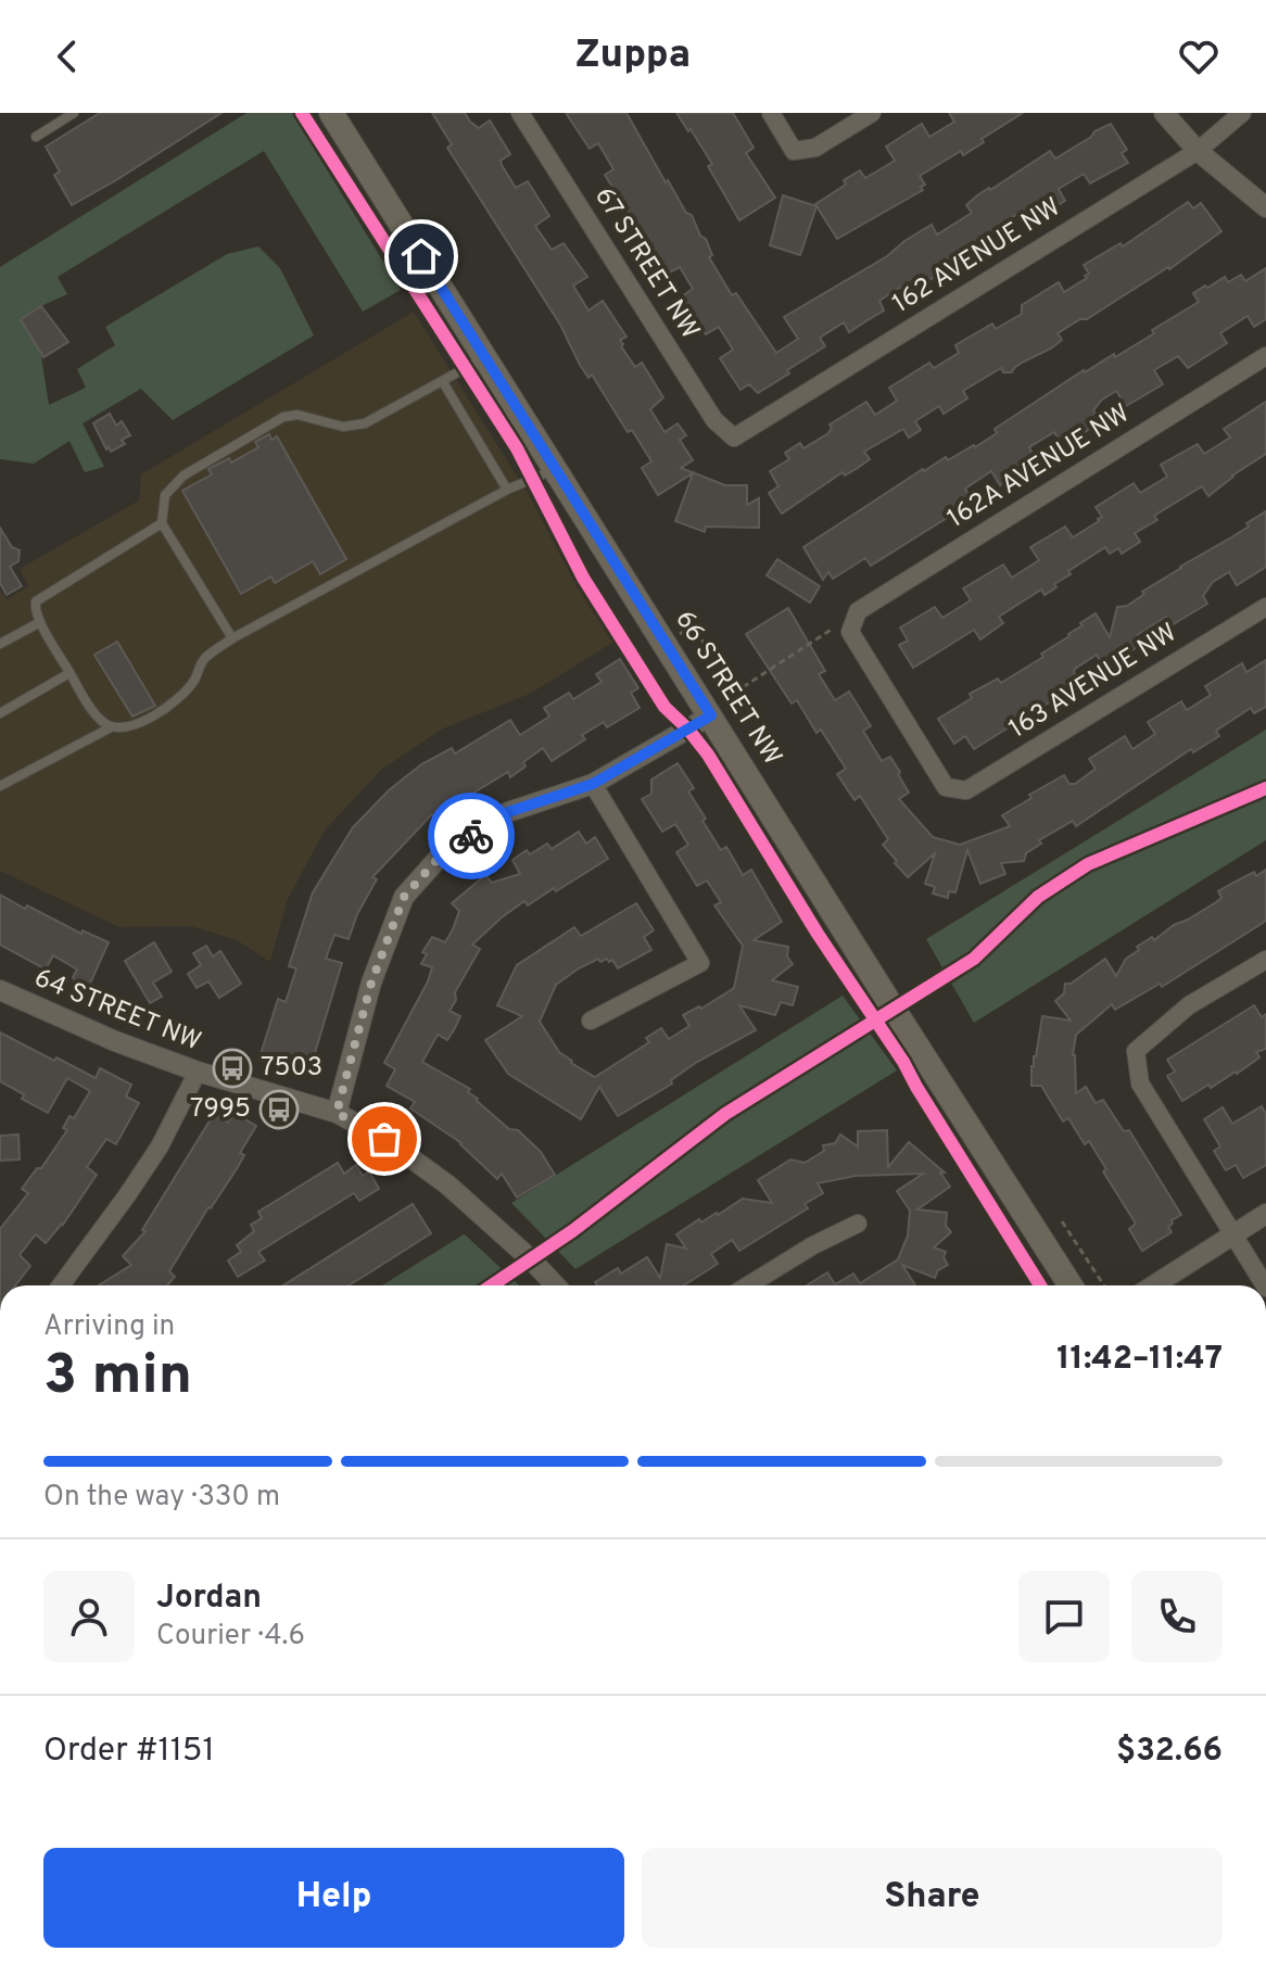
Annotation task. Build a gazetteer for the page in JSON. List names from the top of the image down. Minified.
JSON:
{"streets":{"main road":["66 STREET NW"],"street":["162 AVENUE NW","67 STREET NW","162A AVENUE NW","163 AVENUE NW","64 STREET NW"]},"crossings":[["162 AVENUE NW","67 STREET NW"],["162A AVENUE NW","163 AVENUE NW"]],"places":{"bus stop":["7503","7995"]},"page":{"header":"Zuppa","heading":["3 min","Arriving in","11:42–11:47"],"panel":["Jordan","Courier · 4.6","Order #1151","$32.66"],"bar":"On the way · 330 m","buttons":["Help","Share"]}}
